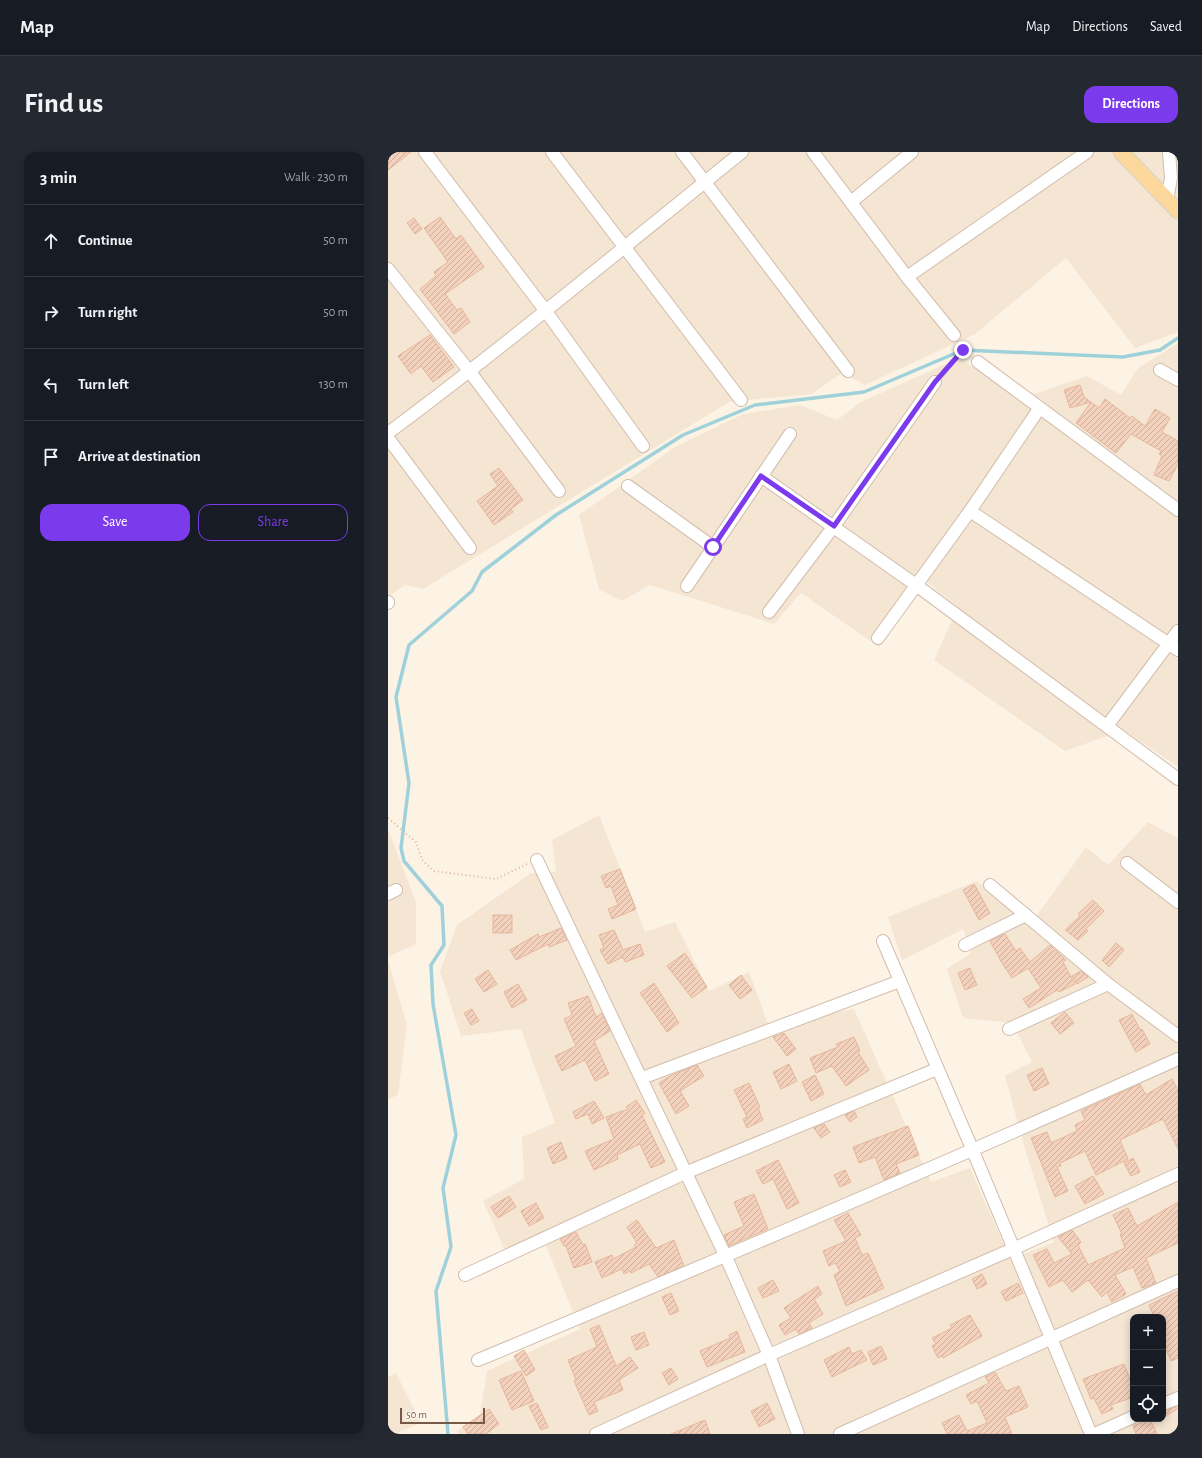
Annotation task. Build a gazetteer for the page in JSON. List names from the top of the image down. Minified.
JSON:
{"scale_bar":"50 m","page":{"header":"Map","nav":["Map","Directions","Saved"],"buttons":["Directions",["Save","Share"]],"title":"Find us","heading":["3 min","Walk · 230 m"],"list":[["Continue","50 m"],["Turn right","50 m"],["Turn left","130 m"],"Arrive at destination"],"map_buttons":["+","−"],"scale":"50 m"}}
